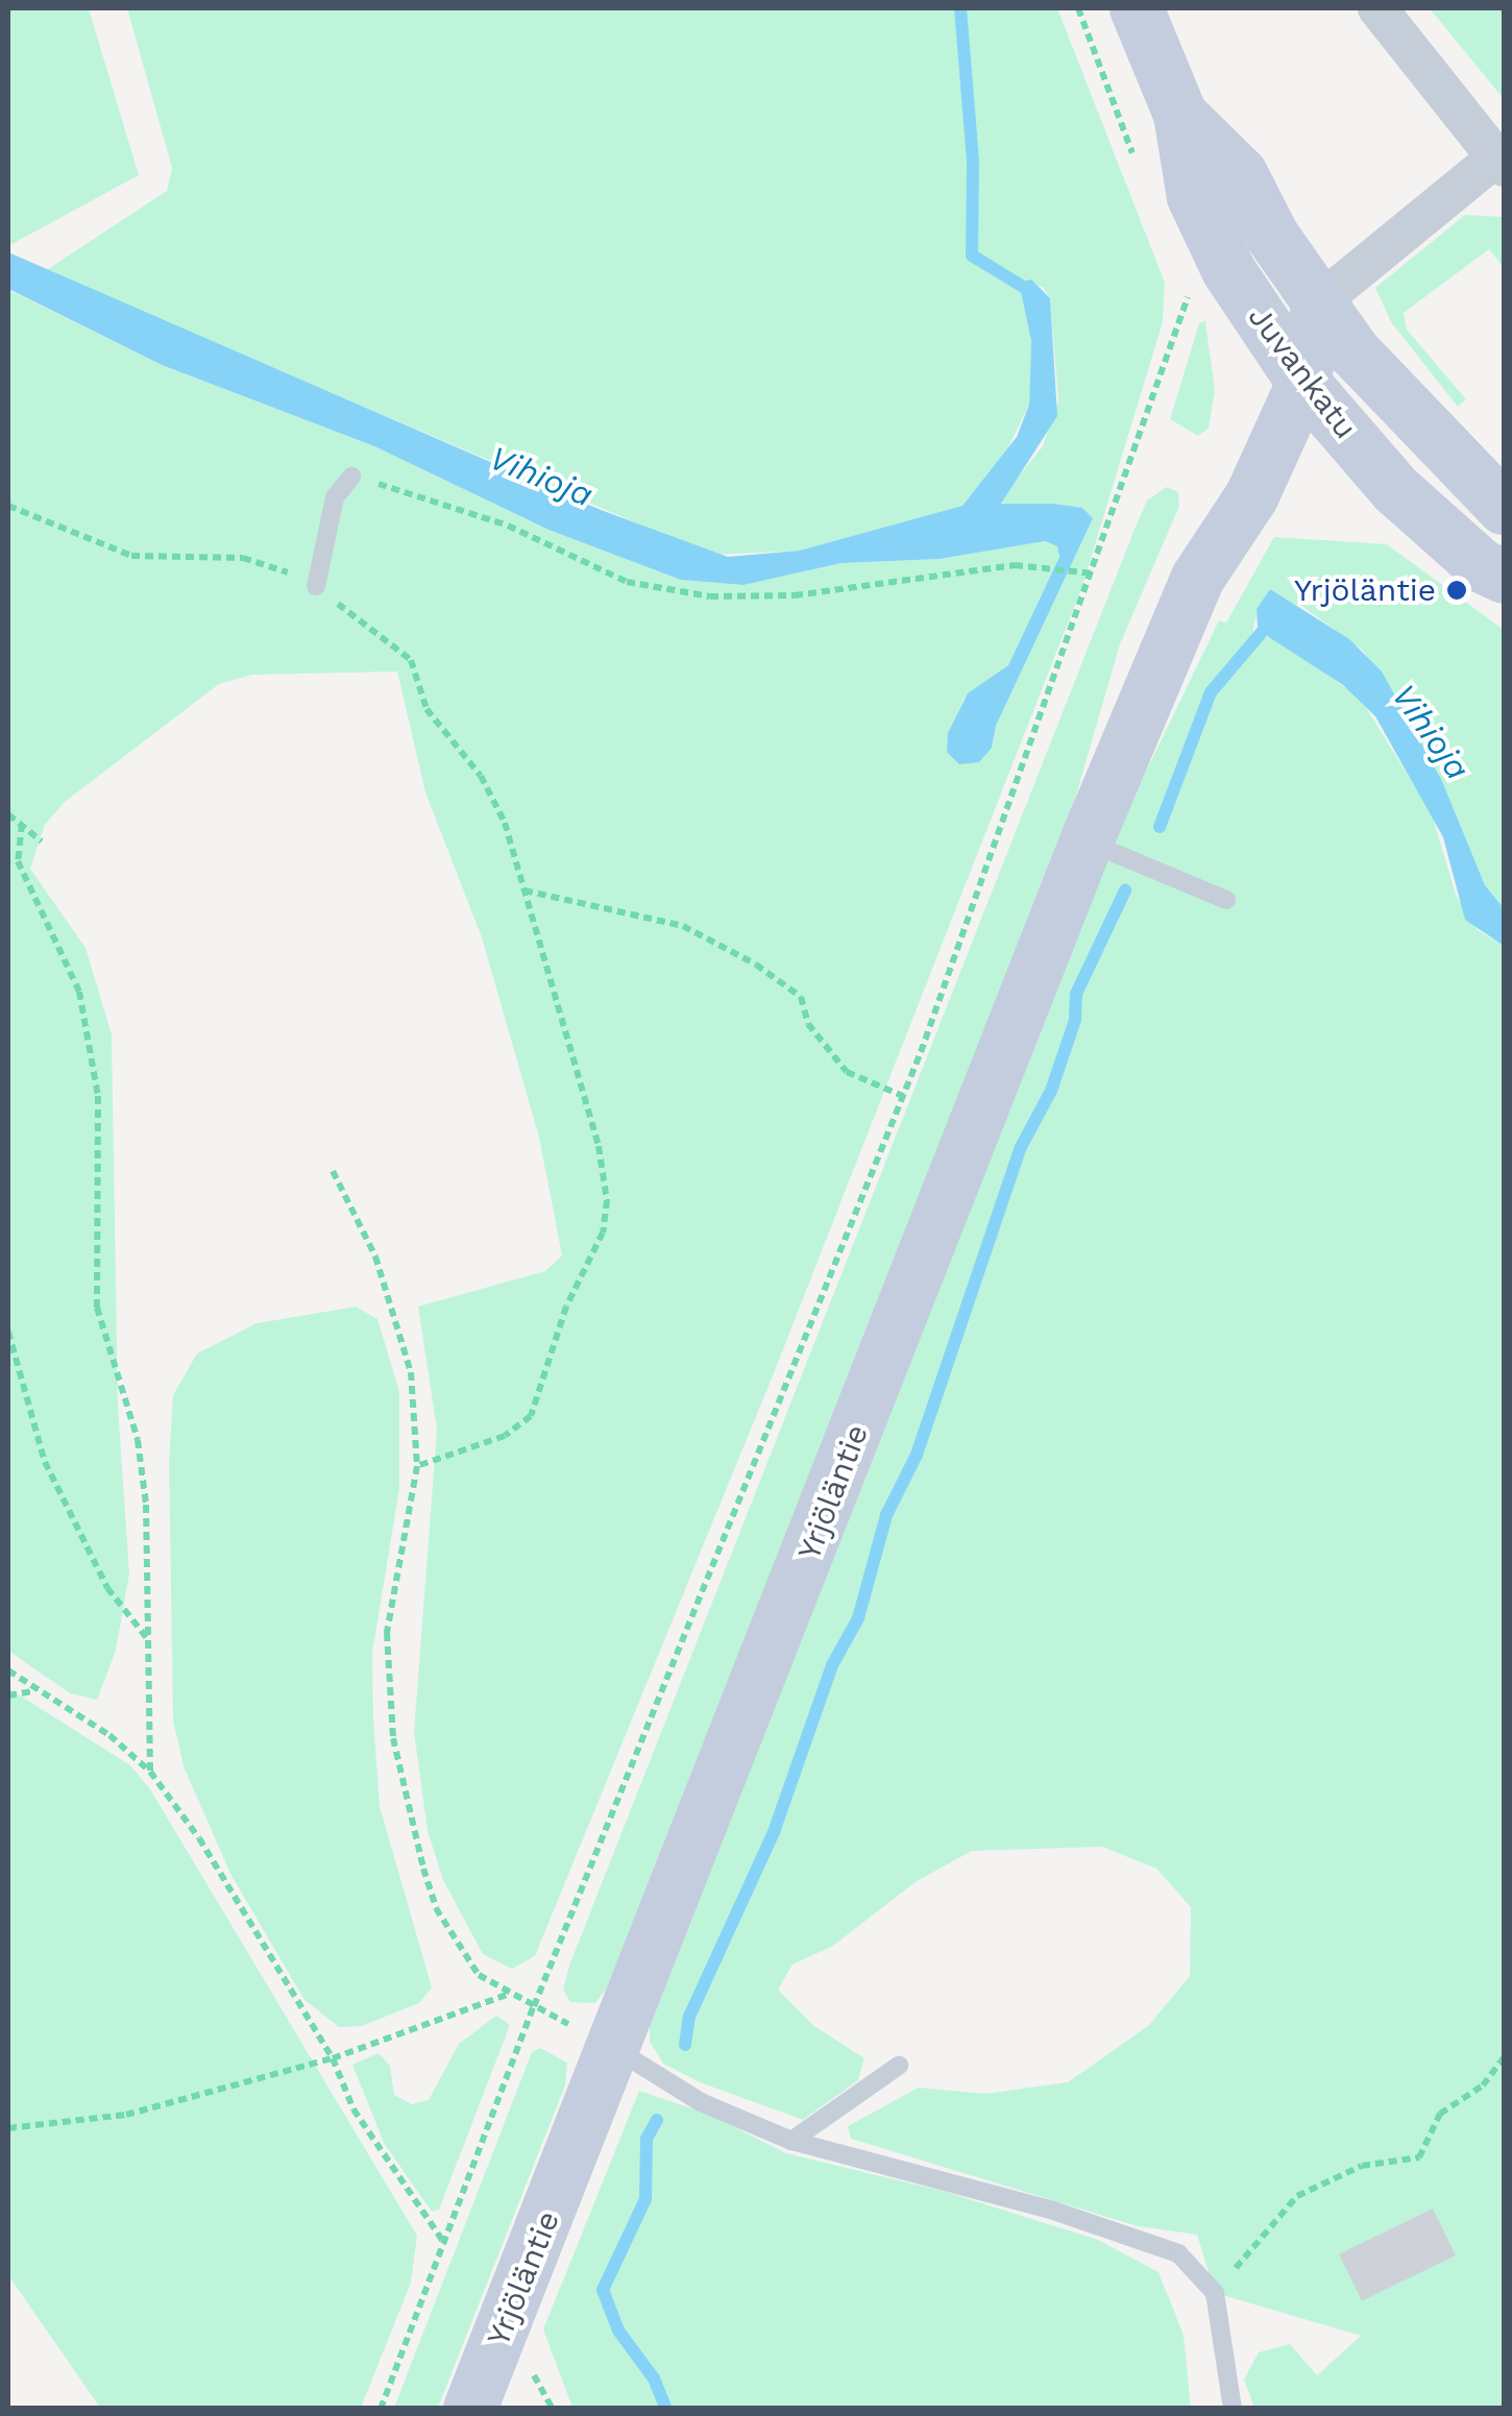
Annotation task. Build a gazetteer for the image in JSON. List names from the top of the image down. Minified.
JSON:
{"streets":{"main road":["Juvankatu","Yrjöläntie"]},"crossings":[["Juvankatu","Yrjöläntie"]],"water":["Vihioja"],"places":["Yrjöläntie"]}
